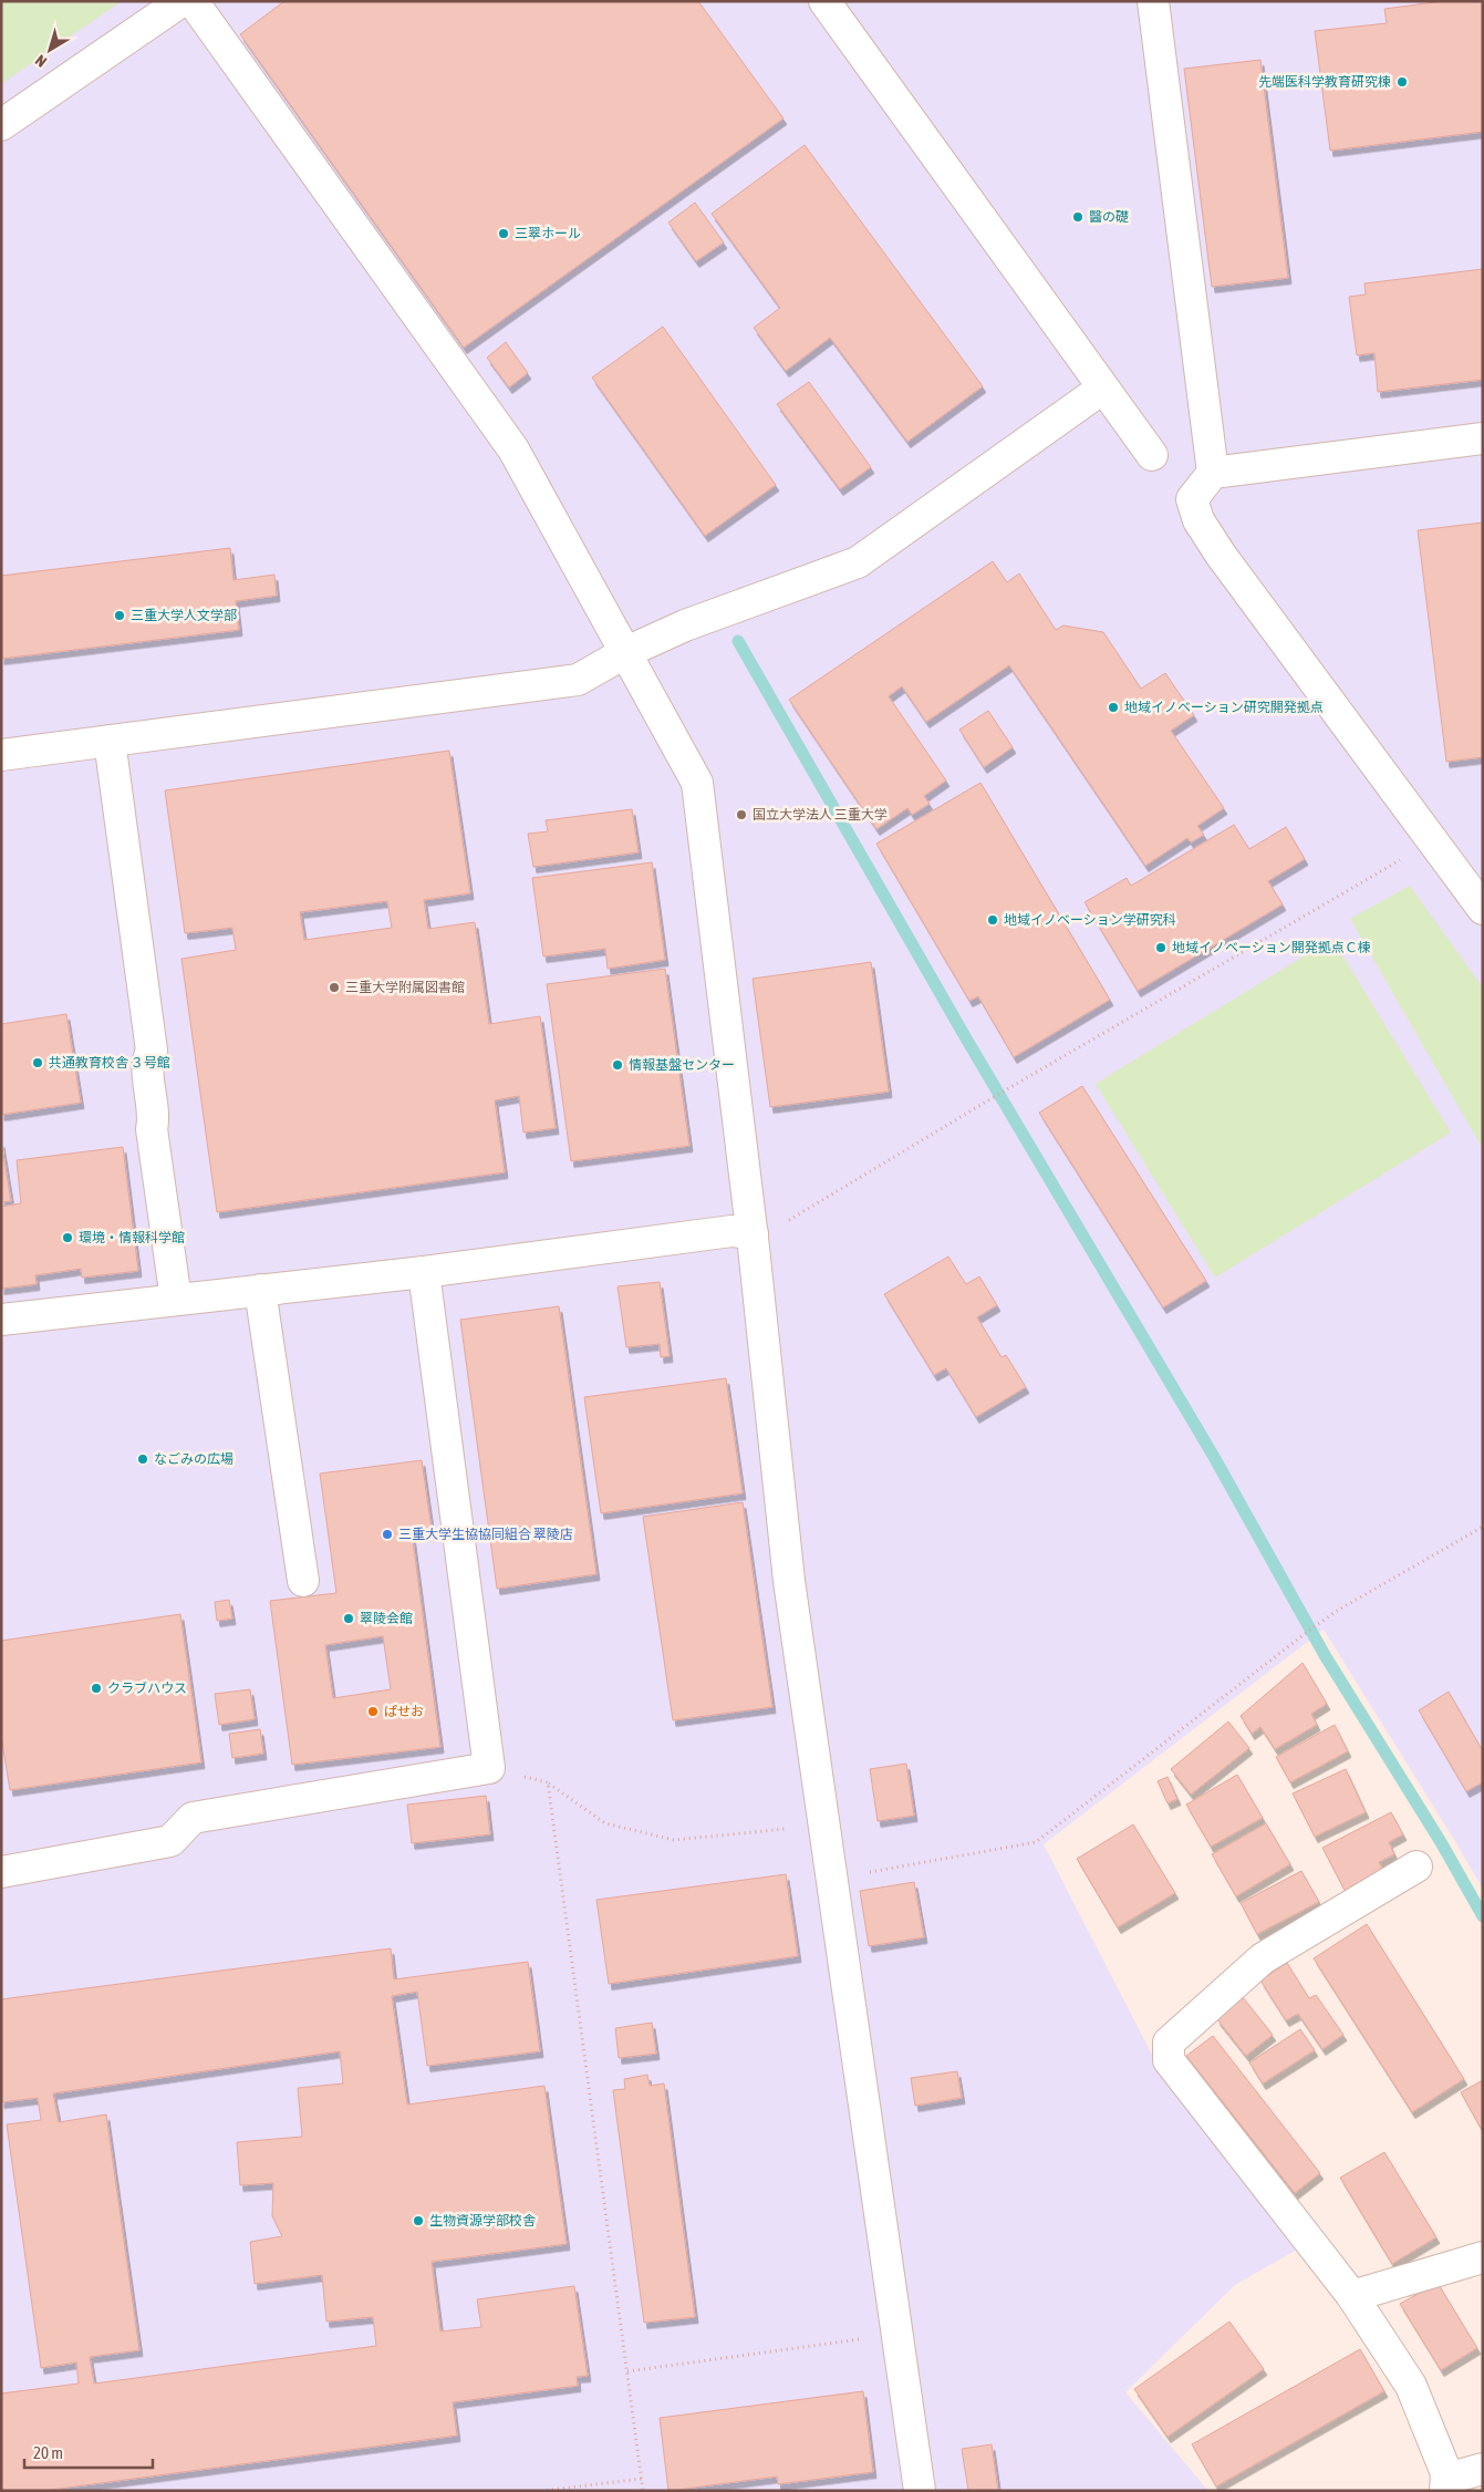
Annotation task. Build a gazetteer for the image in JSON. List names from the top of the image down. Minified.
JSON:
{"places":["先端医科学教育研究棟","醫の礎","三翠ホール","三重大学人文学部","地域イノベーション研究開発拠点","国立大学法人 三重大学","地域イノベーション学研究科","地域イノベーション開発拠点Ｃ棟","三重大学附属図書館","共通教育校舎 ３号館","情報基盤センター","環境・情報科学館","なごみの広場","三重大学生協協同組合 翠陵店","翠陵会館","クラブハウス","ぱせお","生物資源学部校舎"],"scale_bar":"20 m","north":"bottom left"}
